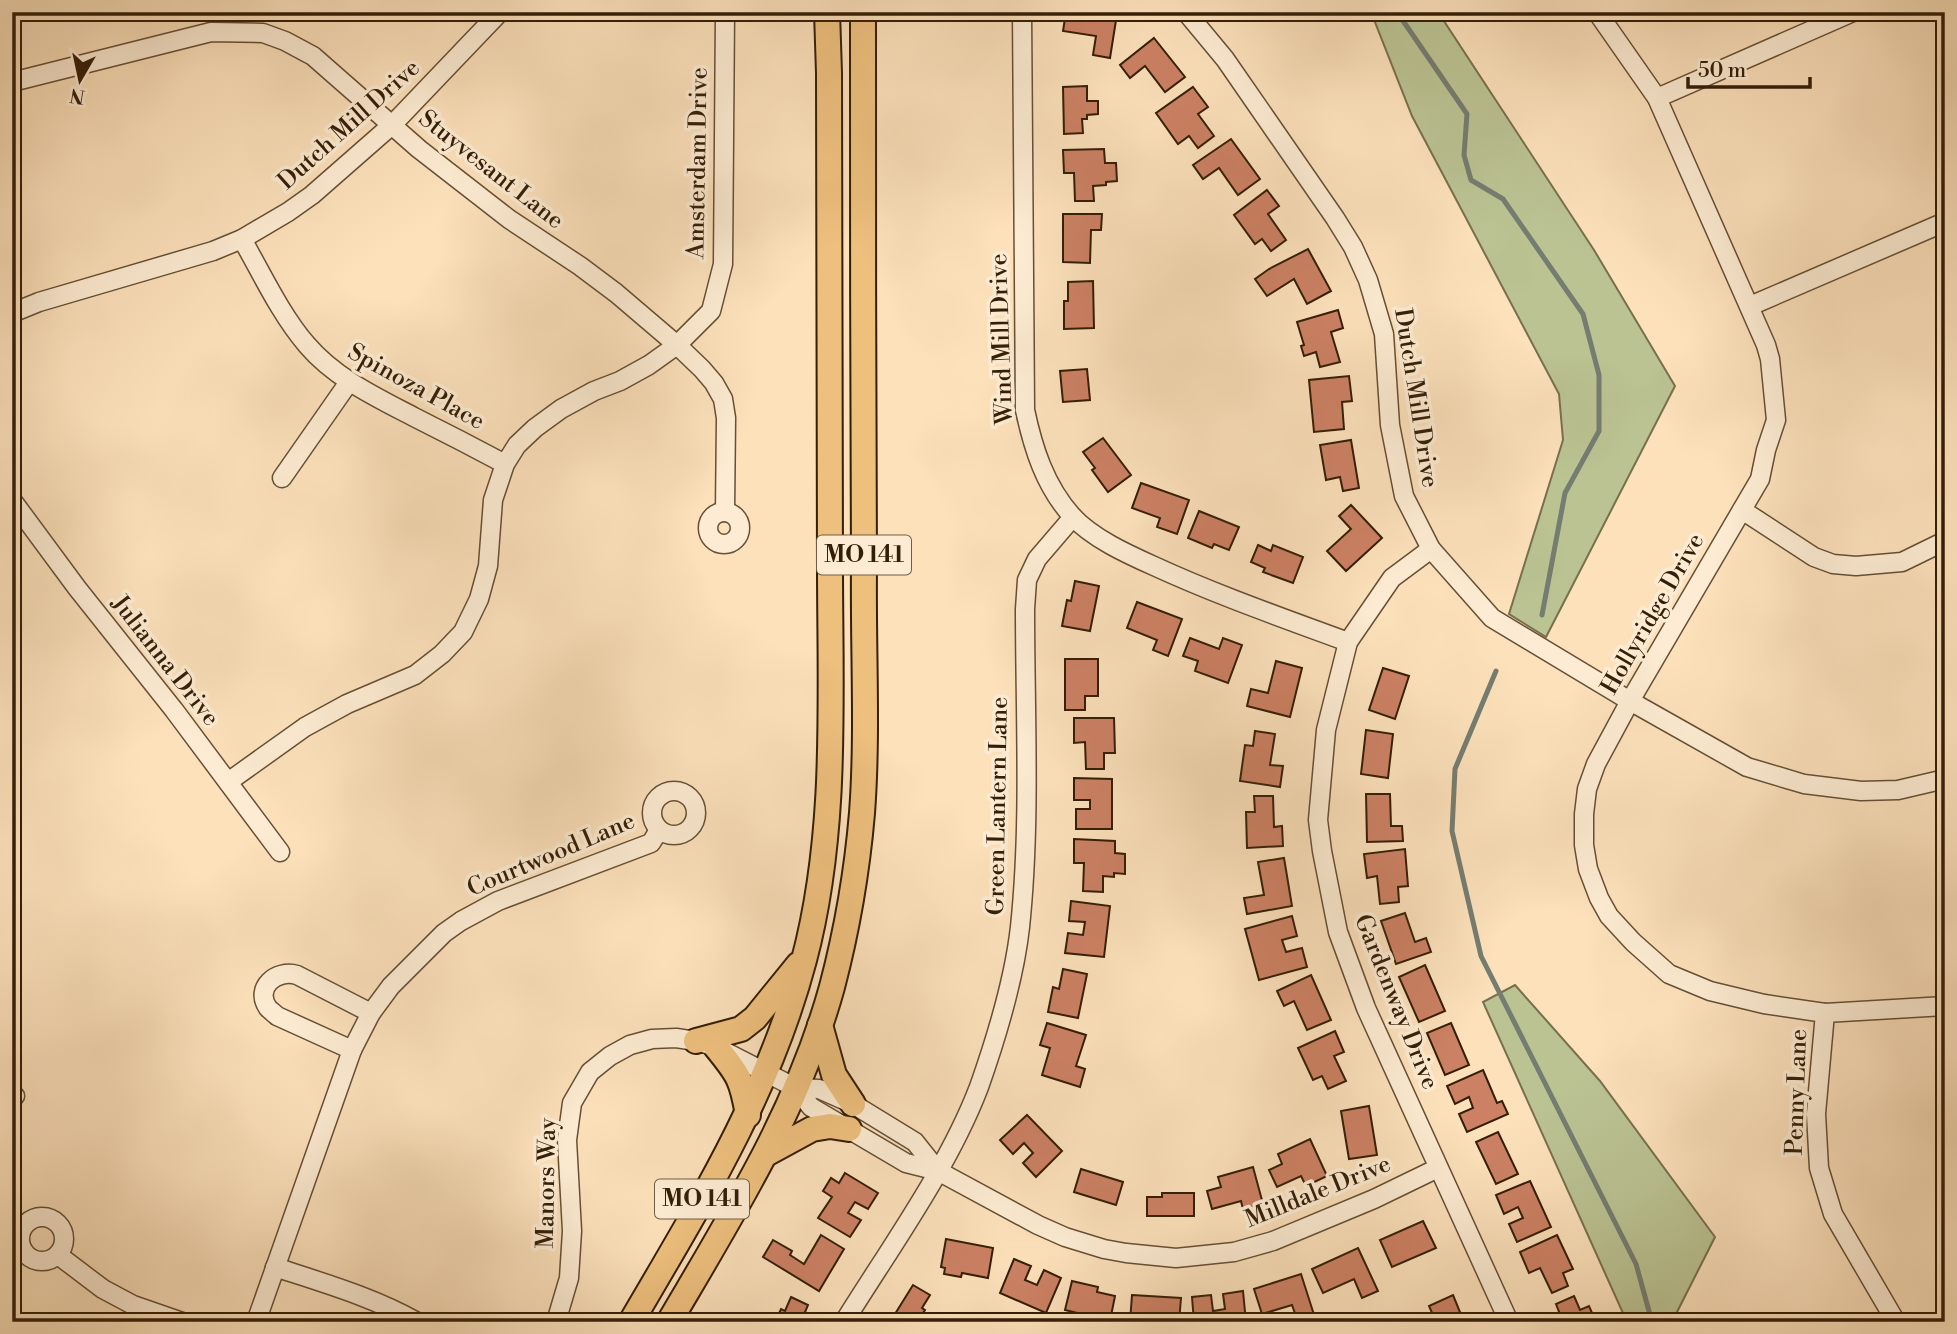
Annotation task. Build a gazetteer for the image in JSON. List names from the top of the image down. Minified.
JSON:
{"streets":{"highway":["MO 141"],"street":["Dutch Mill Drive","Amsterdam Drive","Stuyvesant Lane","Wind Mill Drive","Spinoza Place","Hollyridge Drive","Julianna Drive","Green Lantern Lane","Courtwood Lane","Gardenway Drive","Penny Lane","Manors Way","Milldale Drive"]},"crossings":[["Dutch Mill Drive","Stuyvesant Lane"],["Dutch Mill Drive","Spinoza Place"],["Dutch Mill Drive","Hollyridge Drive"],["Dutch Mill Drive","Gardenway Drive"],["Amsterdam Drive","Stuyvesant Lane"],["Amsterdam Drive","Spinoza Place"],["Amsterdam Drive","Julianna Drive"],["Wind Mill Drive","Green Lantern Lane"],["Wind Mill Drive","Gardenway Drive"],["MO 141","Manors Way"],["MO 141","Milldale Drive"],["Hollyridge Drive","Penny Lane"],["Green Lantern Lane","Milldale Drive"],["Gardenway Drive","Milldale Drive"],["Manors Way","Milldale Drive"]],"scale_bar":"50 m","north":"bottom"}
